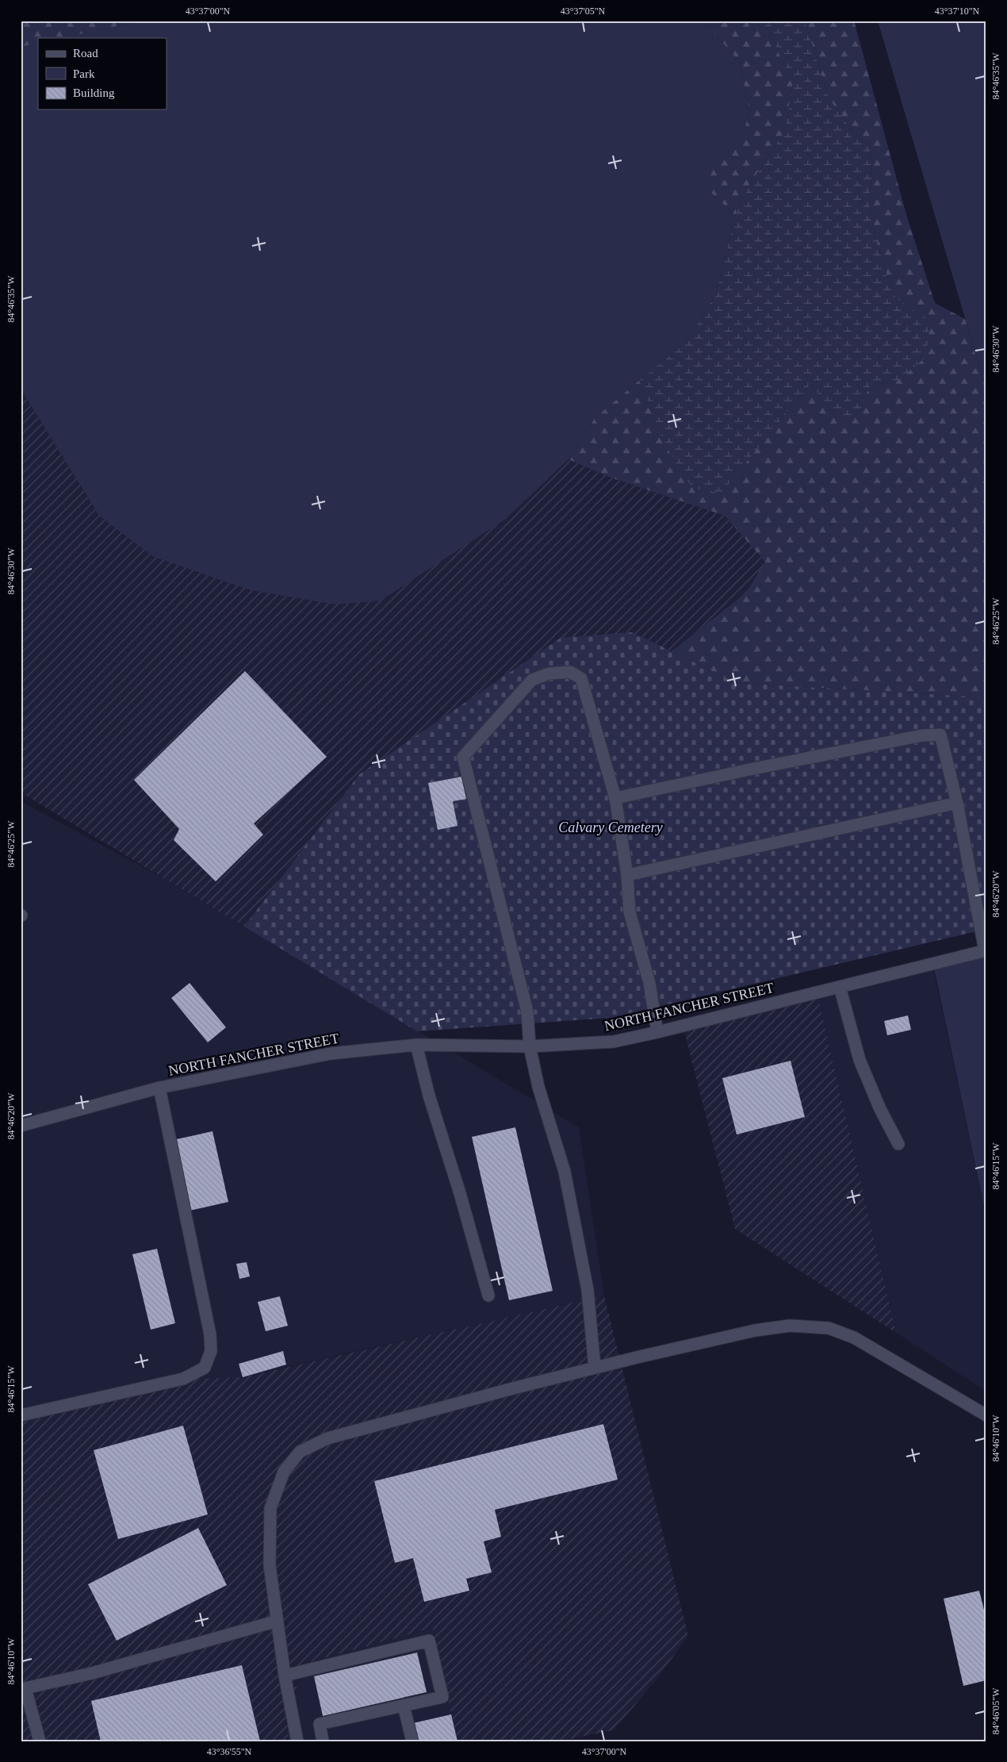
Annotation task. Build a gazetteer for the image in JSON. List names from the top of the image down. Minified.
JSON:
{"streets":{"street":["NORTH FANCHER STREET"]},"parks":["Calvary Cemetery"],"legend":["Road","Park","Building"],"coordinates":["43°37'00\"N","43°37'05\"N","43°37'10\"N","84°46'35\"W","84°46'30\"W","84°46'25\"W","84°46'20\"W","84°46'15\"W","84°46'10\"W","84°46'05\"W","43°36'55\"N"]}
